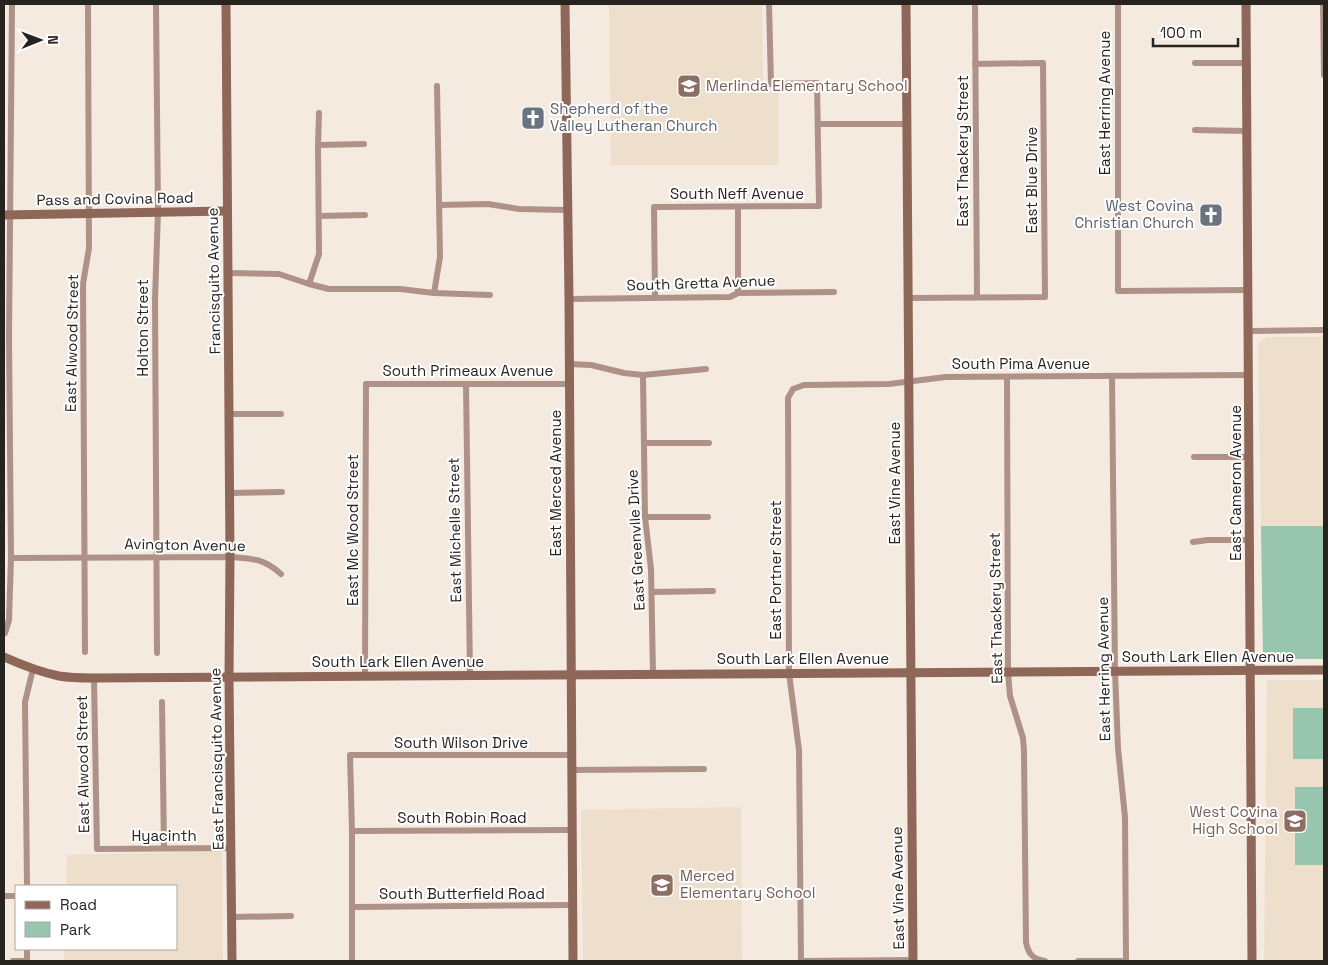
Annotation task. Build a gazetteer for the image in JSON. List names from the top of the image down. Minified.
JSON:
{"streets":{"street":["East Herring Avenue","East Thackery Street","East Blue Drive","South Neff Avenue","Pass and Covina Road","Francisquito Avenue","South Gretta Avenue","Holton Street","East Alwood Street","South Pima Avenue","South Primeaux Avenue","East Merced Avenue","East Vine Avenue","East Cameron Avenue","East Mc Wood Street","East Michelle Street","East Greenvlle Drive","Avington Avenue","East Portner Street","South Lark Ellen Avenue","South Wilson Drive","East Francisquito Avenue","South Robin Road","Hyacinth","South Butterfield Road"]},"crossings":[["East Herring Avenue","South Pima Avenue"],["East Herring Avenue","East Cameron Avenue"],["East Herring Avenue","South Lark Ellen Avenue"],["East Thackery Street","East Blue Drive"],["East Thackery Street","South Pima Avenue"],["East Thackery Street","South Lark Ellen Avenue"],["South Neff Avenue","South Gretta Avenue"],["Pass and Covina Road","Francisquito Avenue"],["Pass and Covina Road","Holton Street"],["Pass and Covina Road","East Alwood Street"],["Francisquito Avenue","Avington Avenue"],["Francisquito Avenue","East Francisquito Avenue"],["South Gretta Avenue","East Merced Avenue"],["Holton Street","Avington Avenue"],["East Alwood Street","Avington Avenue"],["East Alwood Street","South Lark Ellen Avenue"],["East Alwood Street","Hyacinth"],["South Pima Avenue","East Vine Avenue"],["South Pima Avenue","East Cameron Avenue"],["South Pima Avenue","East Portner Street"],["South Primeaux Avenue","East Merced Avenue"],["South Primeaux Avenue","East Mc Wood Street"],["South Primeaux Avenue","East Michelle Street"],["East Merced Avenue","South Lark Ellen Avenue"],["East Merced Avenue","South Wilson Drive"],["East Merced Avenue","South Robin Road"],["East Merced Avenue","South Butterfield Road"],["East Vine Avenue","South Lark Ellen Avenue"],["East Cameron Avenue","South Lark Ellen Avenue"],["East Mc Wood Street","South Lark Ellen Avenue"],["East Michelle Street","South Lark Ellen Avenue"],["East Greenvlle Drive","South Lark Ellen Avenue"],["Avington Avenue","East Francisquito Avenue"],["East Portner Street","South Lark Ellen Avenue"],["South Lark Ellen Avenue","East Francisquito Avenue"],["South Wilson Drive","South Robin Road"],["East Francisquito Avenue","Hyacinth"]],"places":{"school or university":["Merlinda Elementary School","West Covina High School","Merced Elementary School"],"church":["Shepherd of the Valley Lutheran Church","West Covina Christian Church"]},"legend":["Road","Park"],"scale_bar":"100 m","north":"right"}
